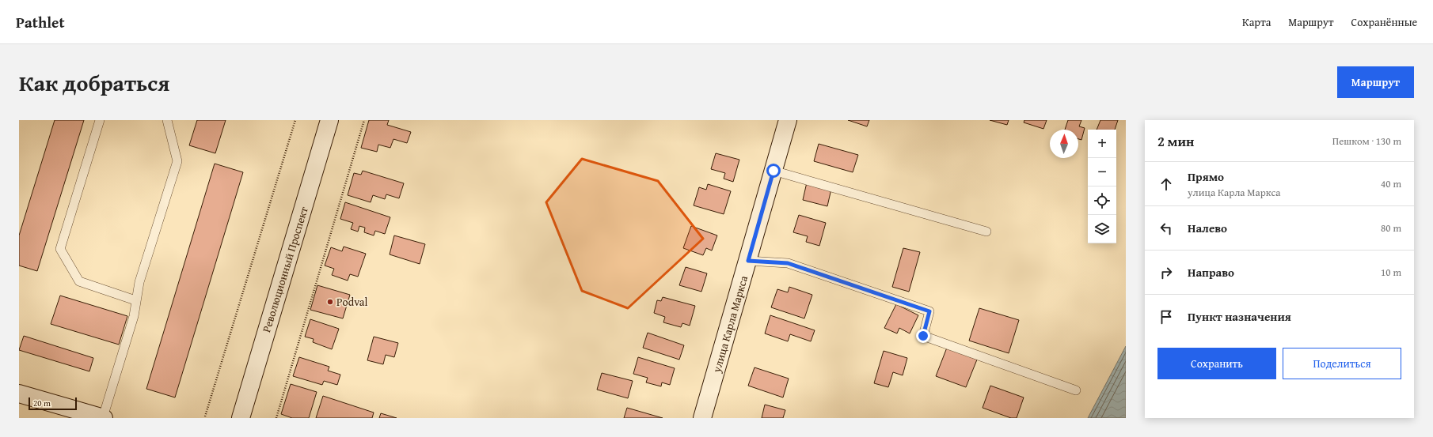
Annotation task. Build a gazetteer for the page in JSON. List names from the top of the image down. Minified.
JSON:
{"streets":{"street":["Революционный Проспект","улица Карла Маркса"]},"places":["Podval"],"scale_bar":"20 m","north":"top","page":{"header":"Pathlet","nav":["Карта","Маршрут","Сохранённые"],"title":"Как добраться","buttons":["Маршрут",["Сохранить","Поделиться"]],"heading":["2 мин","Пешком · 130 m"],"map_buttons":["+","−"],"list":[["Прямо","улица Карла Маркса","40 m"],["Налево","80 m"],["Направо","10 m"],"Пункт назначения"],"scale":"20 m"}}
